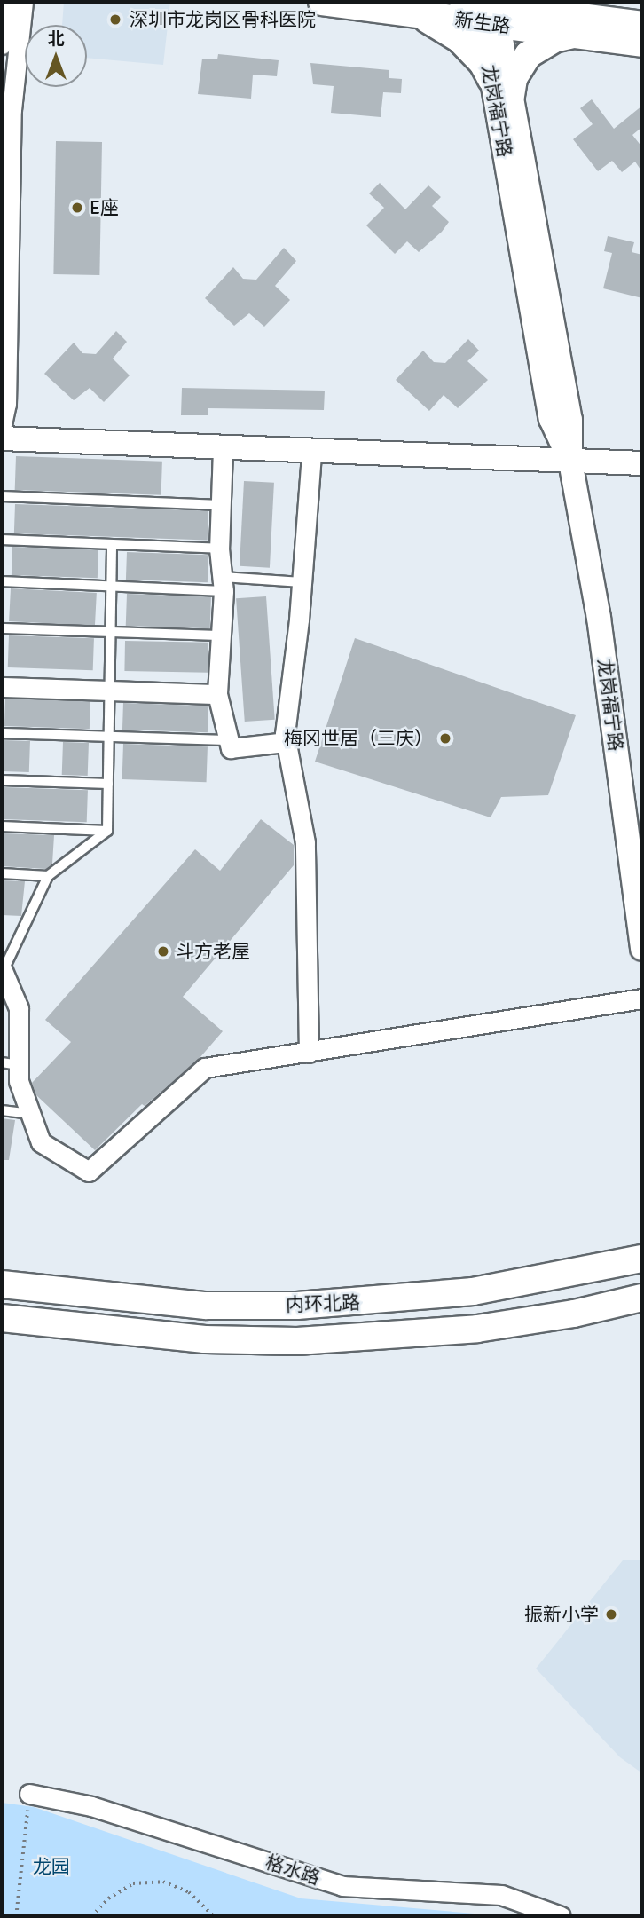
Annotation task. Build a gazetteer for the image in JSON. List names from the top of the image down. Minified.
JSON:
{"streets":{"main road":["新生路","内环北路"],"street":["龙岗福宁路","格水路"]},"crossings":[["新生路","龙岗福宁路"]],"parks":["龙园"],"places":["深圳市龙岗区骨科医院","E座","梅冈世居（三庆）","斗方老屋","振新小学"],"north":"top"}
